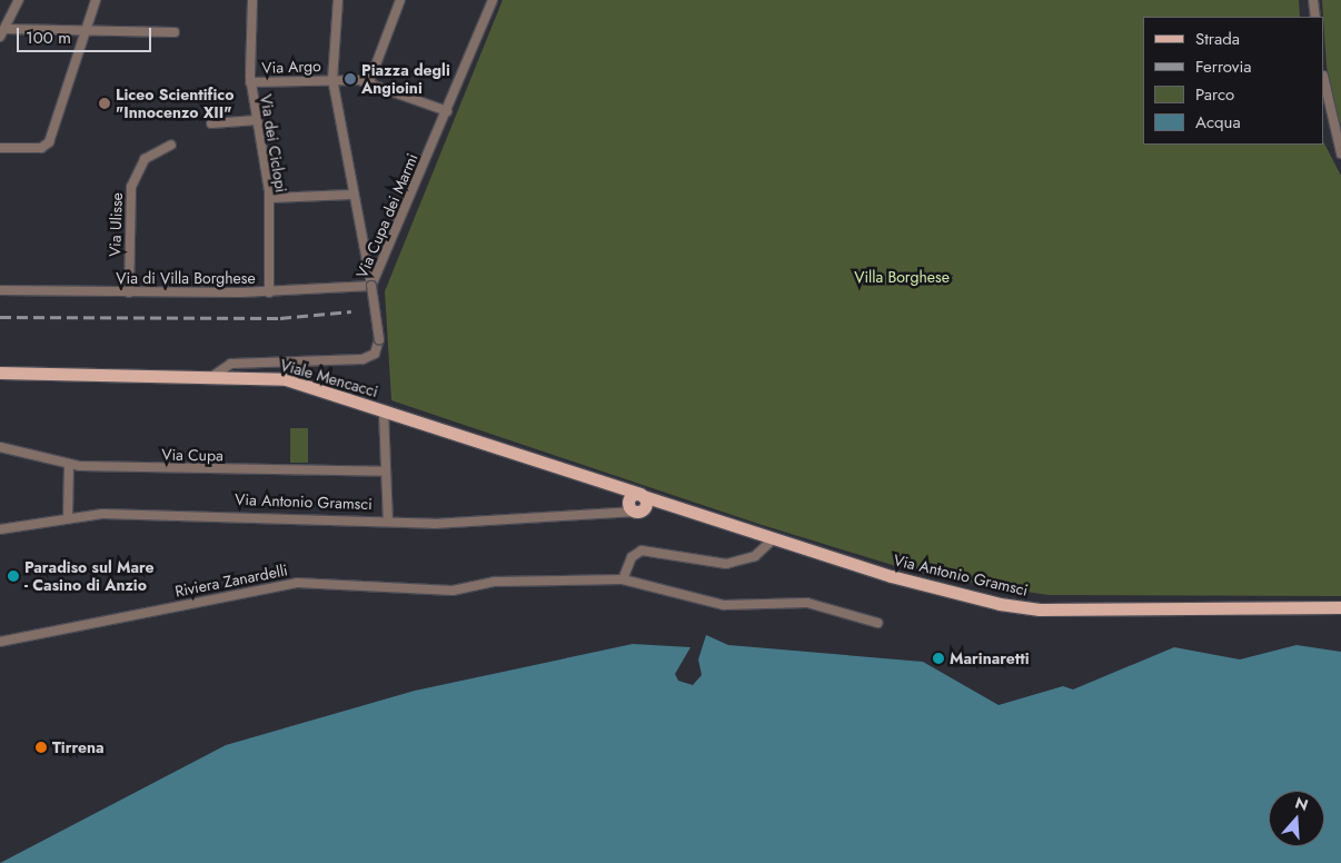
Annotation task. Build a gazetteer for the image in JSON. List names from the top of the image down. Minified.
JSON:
{"streets":{"main road":["Viale Mencacci","Via Antonio Gramsci"],"street":["Via Argo","Via dei Ciclopi","Via Cupa dei Marmi","Via Ulisse","Via di Villa Borghese","Via Cupa","Riviera Zanardelli"]},"crossings":[["Via Argo","Via dei Ciclopi"],["Via dei Ciclopi","Via di Villa Borghese"],["Via Cupa dei Marmi","Via di Villa Borghese"],["Via Cupa dei Marmi","Viale Mencacci"],["Via Ulisse","Via di Villa Borghese"],["Viale Mencacci","Via Antonio Gramsci"]],"parks":["Villa Borghese"],"places":["Piazza degli Angioini","Liceo Scientifico \"Innocenzo XII\"","Paradiso sul Mare - Casino di Anzio","Marinaretti","Tirrena"],"legend":["Strada","Ferrovia","Parco","Acqua"],"scale_bar":"100 m","north":"top"}
